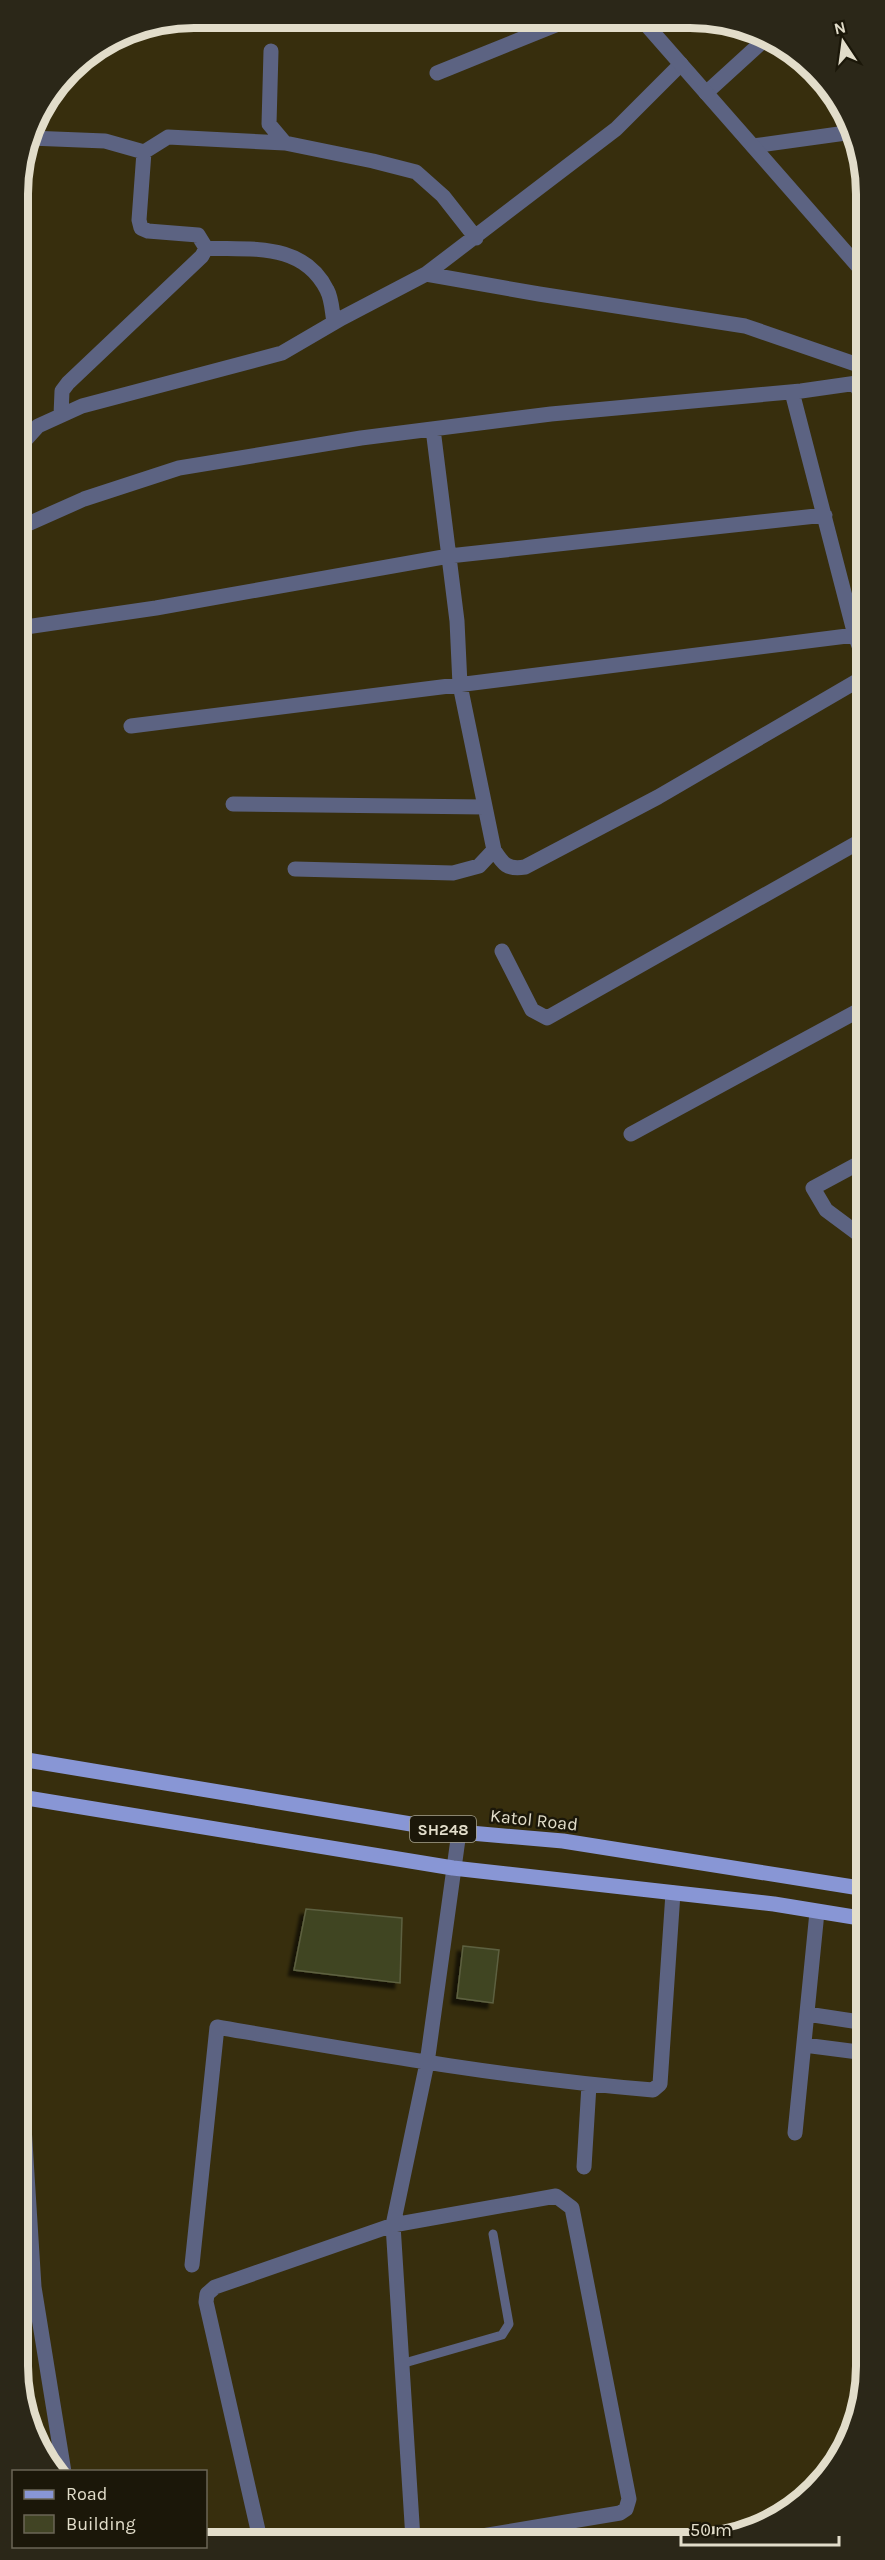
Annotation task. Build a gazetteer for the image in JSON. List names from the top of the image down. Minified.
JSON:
{"streets":{"main road":["Katol Road","SH248"]},"legend":["Road","Building"],"scale_bar":"50 m","north":"top"}
